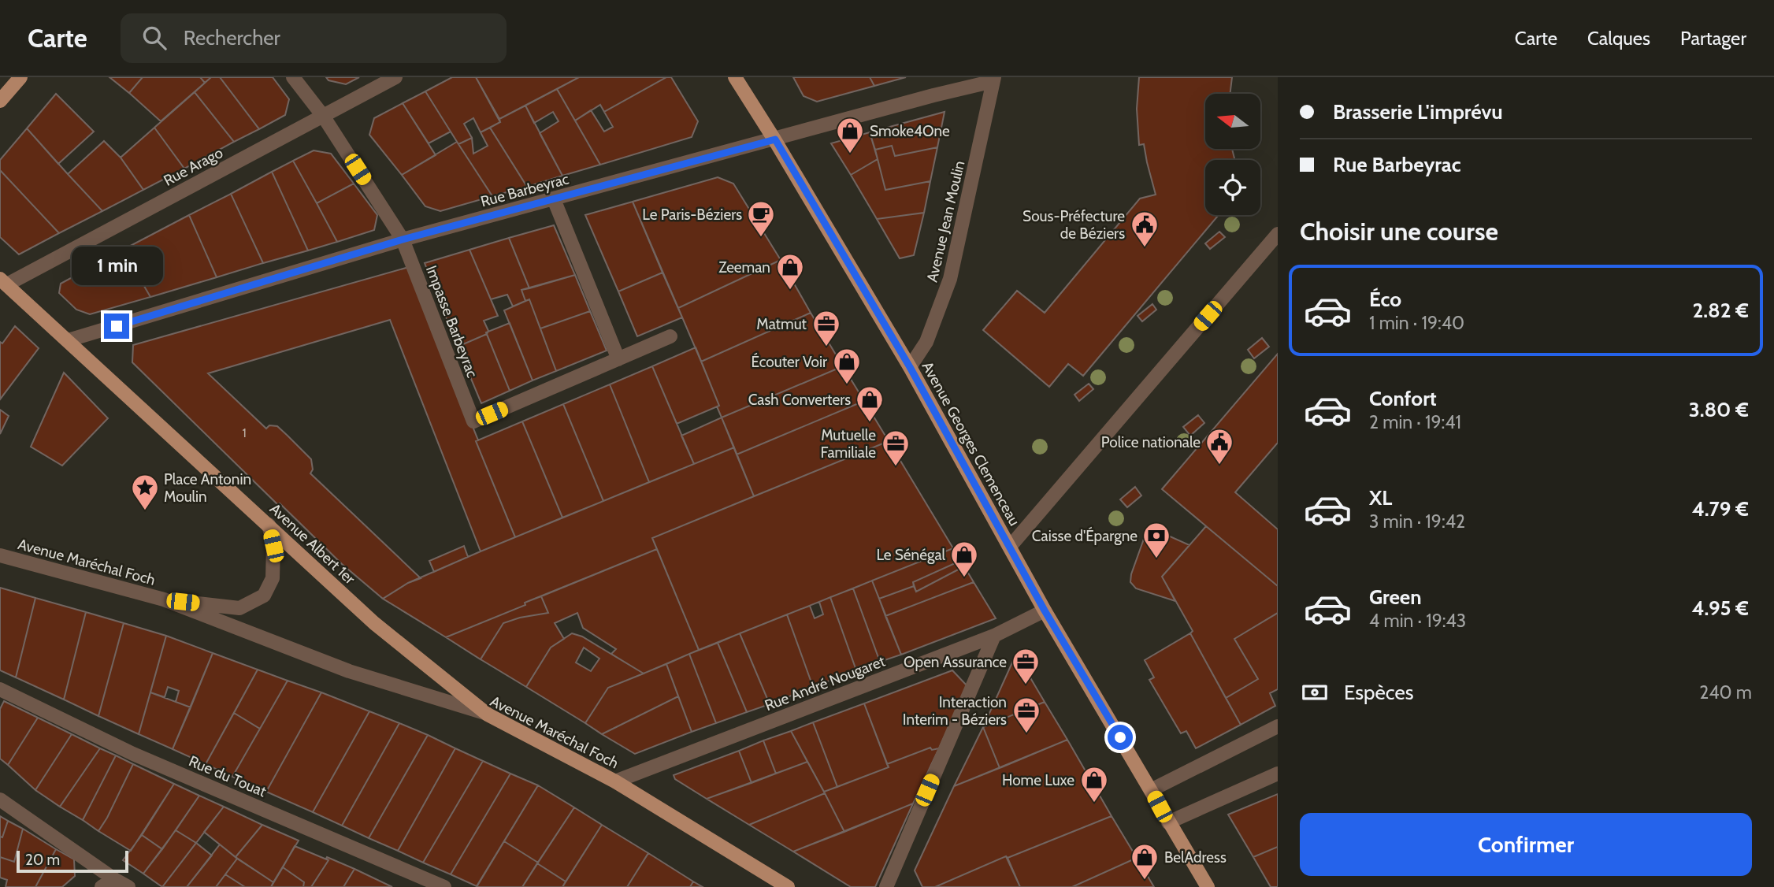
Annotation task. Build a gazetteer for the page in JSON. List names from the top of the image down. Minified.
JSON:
{"streets":{"main road":["Avenue Georges Clemenceau","Avenue Albert 1er","Avenue Maréchal Foch"],"street":["Rue Arago","Rue Barbeyrac","Avenue Jean Moulin","Impasse Barbeyrac","Rue André Nougaret","Rue du Touat"]},"crossings":[["Rue Arago","Avenue Albert 1er"],["Rue Barbeyrac","Avenue Jean Moulin"],["Rue Barbeyrac","Impasse Barbeyrac"],["Rue Barbeyrac","Avenue Georges Clemenceau"],["Rue Barbeyrac","Avenue Albert 1er"],["Avenue Jean Moulin","Avenue Georges Clemenceau"],["Avenue Georges Clemenceau","Rue André Nougaret"],["Avenue Albert 1er","Avenue Maréchal Foch"],["Avenue Maréchal Foch","Rue André Nougaret"]],"places":{"shop":["Smoke4One","Zeeman","Écouter Voir","Cash Converters","Le Sénégal","Home Luxe","BelAdress"],"cafe":["Le Paris-Béziers"],"public building":["Sous-Préfecture de Béziers","Police nationale"],"office":["Matmut","Mutuelle Familiale","Open Assurance","Interaction Interim - Béziers"],"place":["Place Antonin Moulin"],"bank":["Caisse d'Épargne"]},"house_numbers":["1"],"scale_bar":"20 m","north":"left","page":{"header":"Carte","search":"Rechercher","nav":["Carte","Calques","Partager"],"banner":["Brasserie L'imprévu","Rue Barbeyrac"],"heading":"Choisir une course","bubble":"1 min","list":[{"name":"Éco","note":"1 min · 19:40","value":"2.82 €"},{"name":"Confort","note":"2 min · 19:41","value":"3.80 €"},{"name":"XL","note":"3 min · 19:42","value":"4.79 €"},{"name":"Green","note":"4 min · 19:43","value":"4.95 €"}],"pay":["Espèces","240 m"],"buttons":"Confirmer","scale":"20 m"}}
